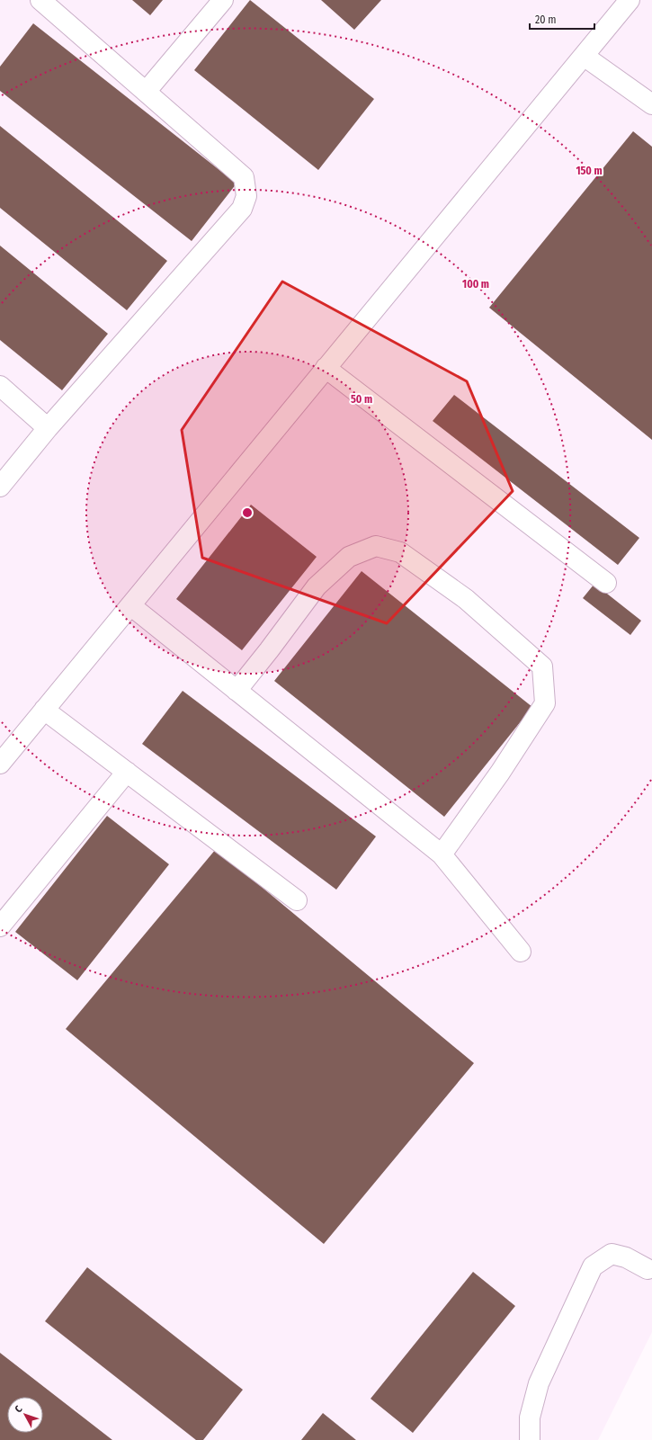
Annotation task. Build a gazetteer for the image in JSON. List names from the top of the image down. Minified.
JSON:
{"scale_bar":"20 m","north":"top left","rings":["150 m","100 m","50 m"]}
